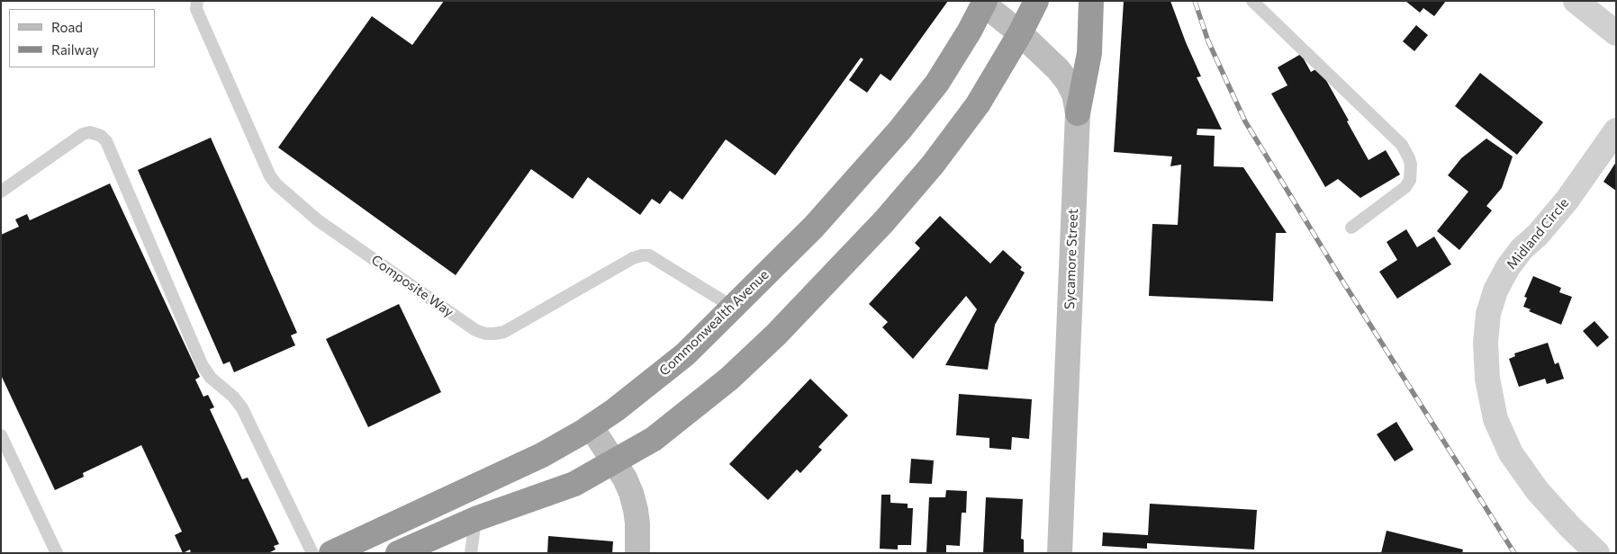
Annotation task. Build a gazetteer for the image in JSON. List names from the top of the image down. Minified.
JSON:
{"streets":{"highway":["Commonwealth Avenue"],"street":["Midland Circle","Sycamore Street"],"lane":["Composite Way"]},"crossings":[["Sycamore Street","Commonwealth Avenue"],["Composite Way","Commonwealth Avenue"]],"legend":["Road","Railway"]}
